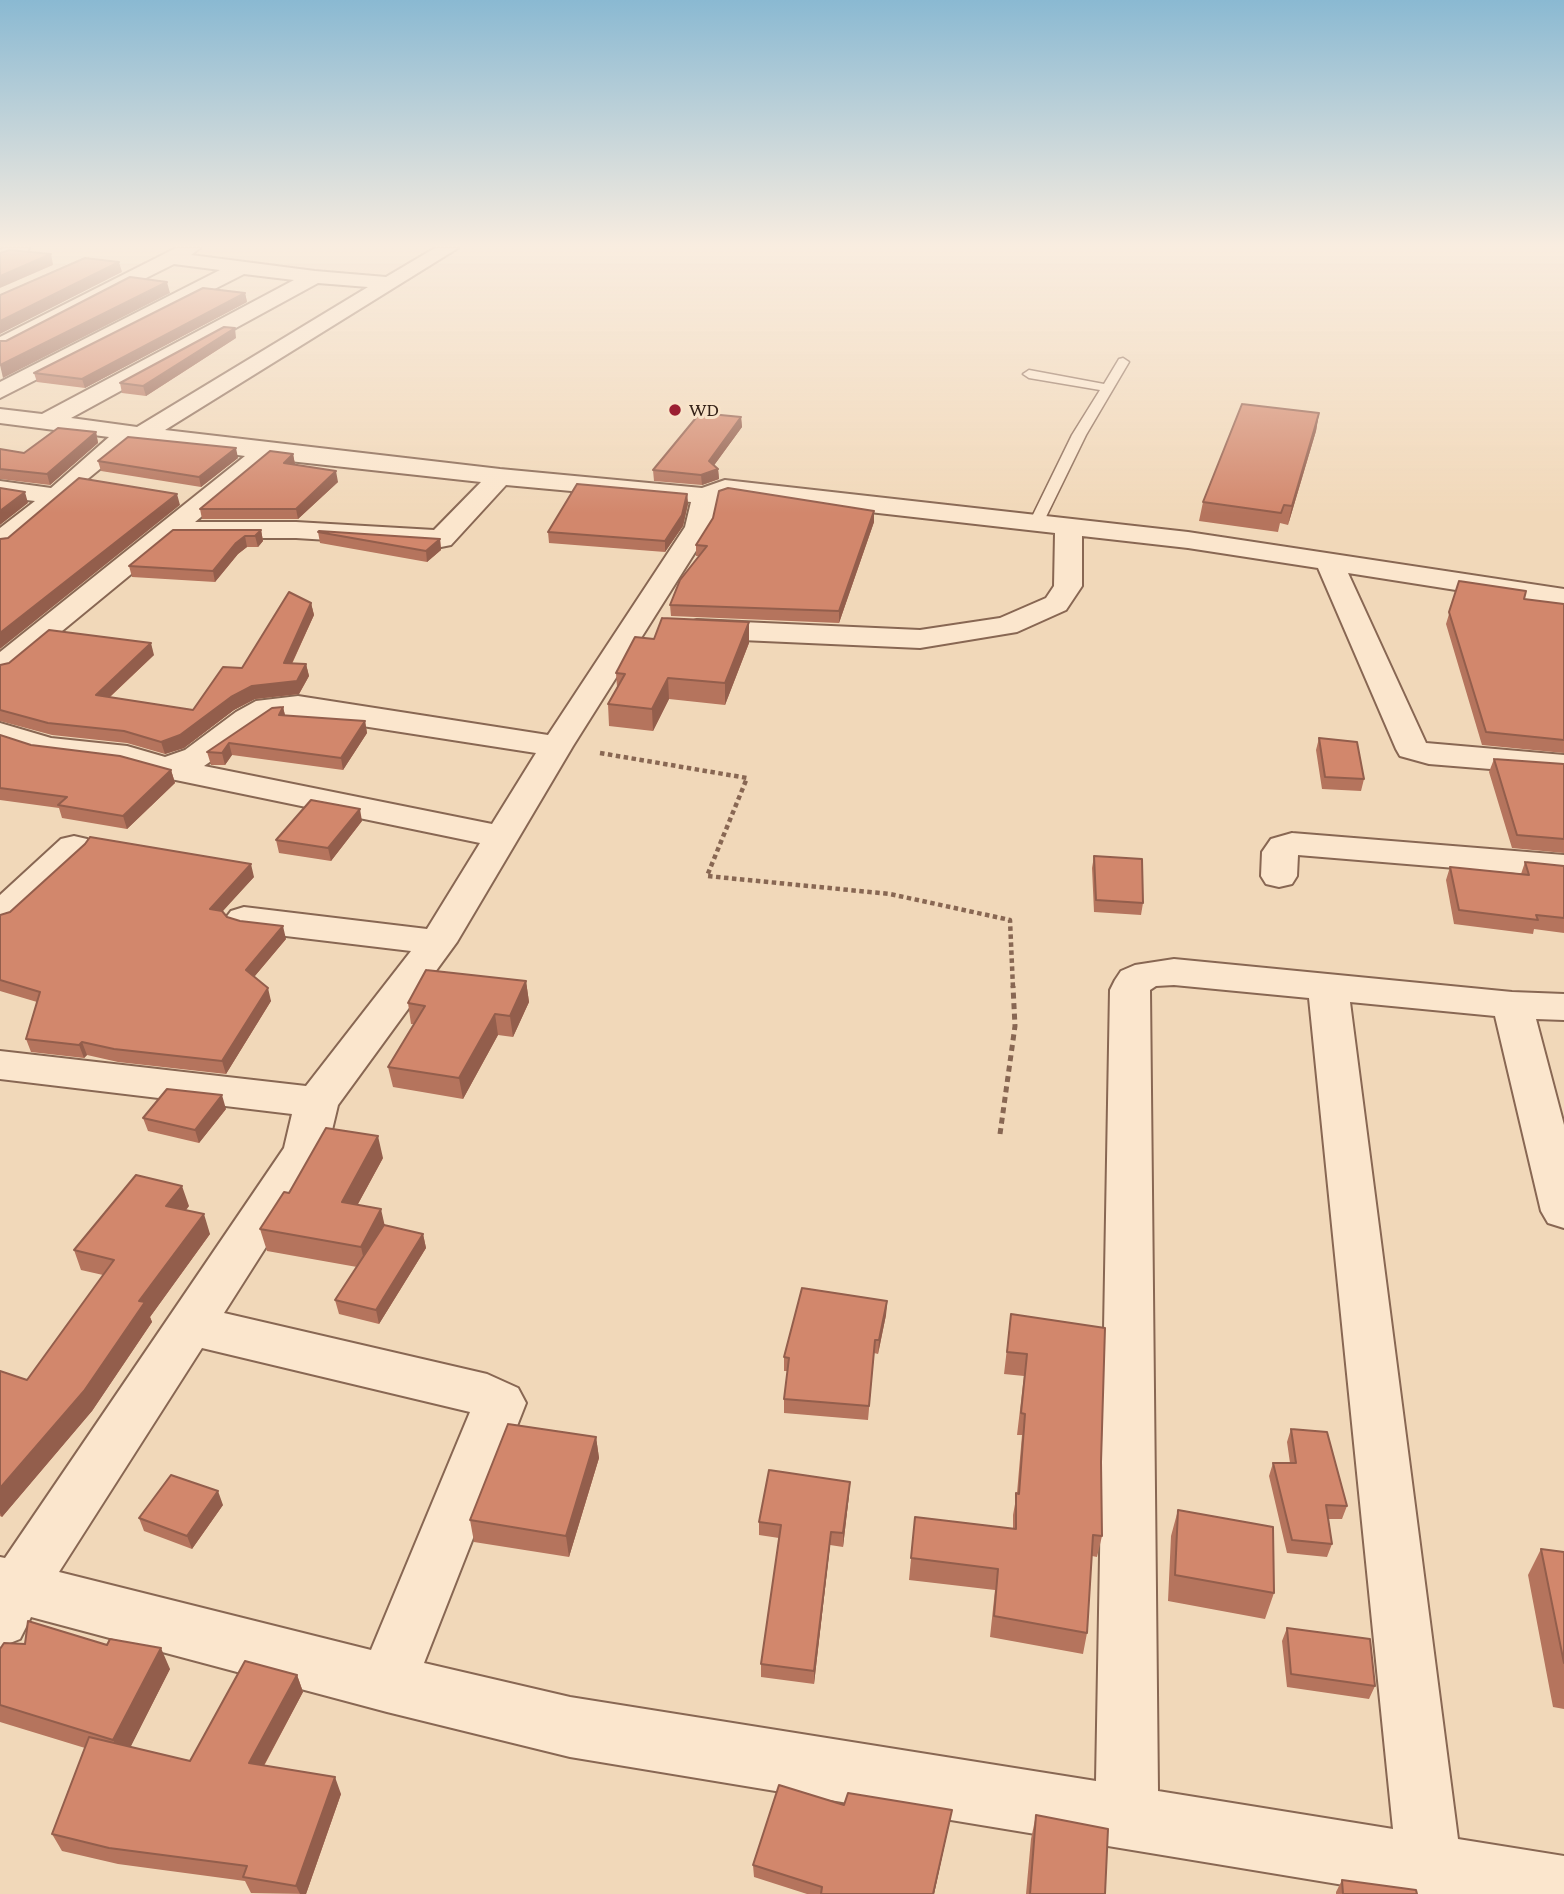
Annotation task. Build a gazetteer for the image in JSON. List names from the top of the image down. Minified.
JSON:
{"places":["WD"]}
